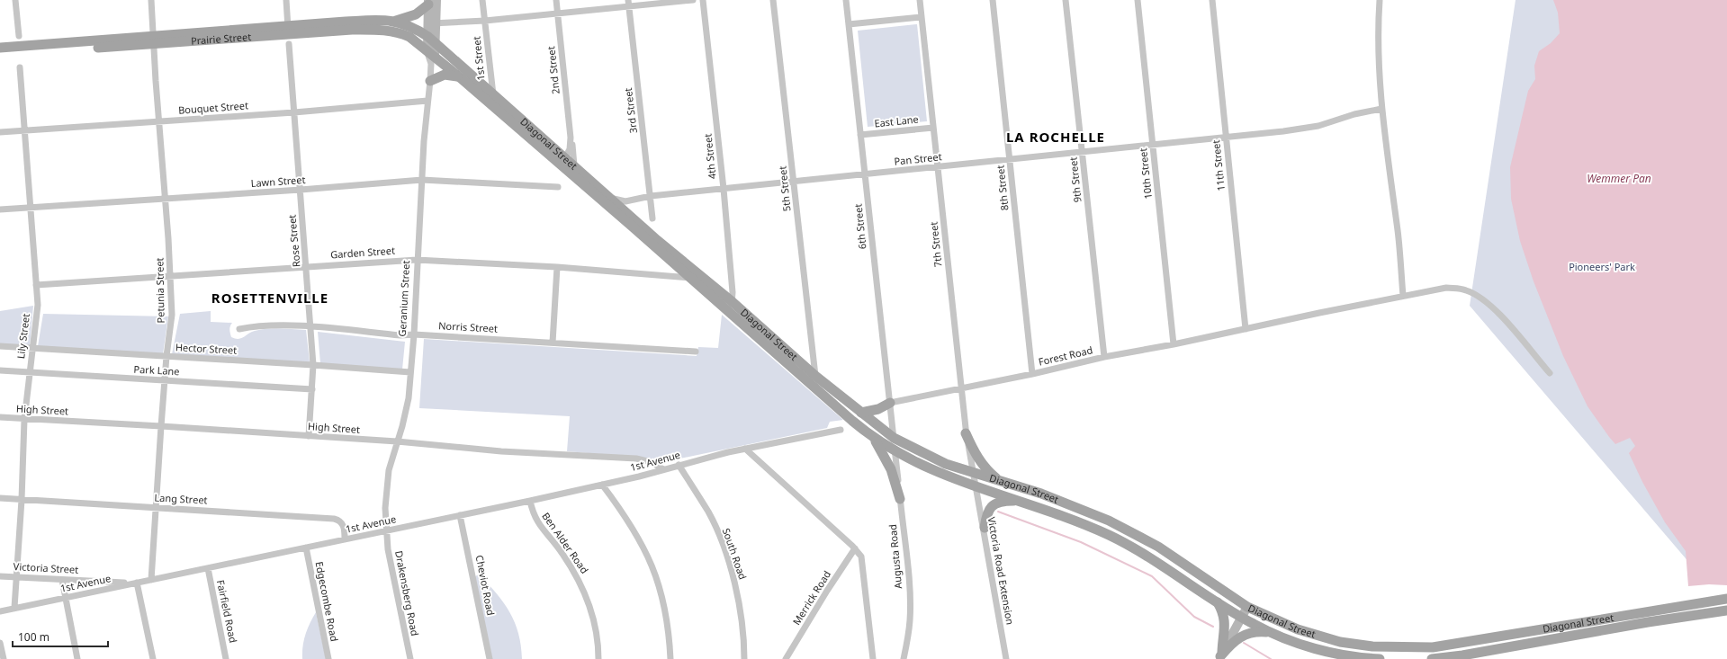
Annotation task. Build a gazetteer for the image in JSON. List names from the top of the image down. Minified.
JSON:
{"streets":{"main road":["Prairie Street","Diagonal Street","Geranium Street"],"street":["1st Street","2nd Street","Bouquet Street","3rd Street","East Lane","4th Street","Pan Street","11th Street","10th Street","9th Street","Lawn Street","8th Street","5th Street","6th Street","Rose Street","7th Street","Garden Street","Petunia Street","Norris Street","Lily Street","Hector Street","Forest Road","Park Lane","High Street","1st Avenue","Lang Street","Ben Alder Road","South Road","Augusta Road","Victoria Street","Victoria Road Extension","Cheviot Road","Drakensberg Road","Merrick Road","Edgecombe Road","Fairfield Road"]},"crossings":[["Prairie Street","Diagonal Street"],["Prairie Street","Petunia Street"],["Prairie Street","Geranium Street"],["1st Street","Diagonal Street"],["2nd Street","Diagonal Street"],["Bouquet Street","Rose Street"],["Bouquet Street","Petunia Street"],["Bouquet Street","Geranium Street"],["Bouquet Street","Lily Street"],["3rd Street","Pan Street"],["East Lane","6th Street"],["East Lane","7th Street"],["Diagonal Street","4th Street"],["Diagonal Street","Pan Street"],["Diagonal Street","5th Street"],["Diagonal Street","6th Street"],["Diagonal Street","7th Street"],["Diagonal Street","Garden Street"],["Diagonal Street","Geranium Street"],["Diagonal Street","Augusta Road"],["Diagonal Street","Victoria Road Extension"],["4th Street","Pan Street"],["Pan Street","11th Street"],["Pan Street","10th Street"],["Pan Street","9th Street"],["Pan Street","8th Street"],["Pan Street","5th Street"],["Pan Street","6th Street"],["Pan Street","7th Street"],["11th Street","Forest Road"],["10th Street","Forest Road"],["9th Street","Forest Road"],["Lawn Street","Rose Street"],["Lawn Street","Petunia Street"],["Lawn Street","Geranium Street"],["Lawn Street","Lily Street"],["8th Street","Forest Road"],["6th Street","Forest Road"],["6th Street","Augusta Road"],["Rose Street","Garden Street"],["Rose Street","Norris Street"],["Rose Street","Hector Street"],["Rose Street","Park Lane"],["Rose Street","High Street"],["7th Street","Forest Road"],["7th Street","Victoria Road Extension"],["Garden Street","Petunia Street"],["Garden Street","Geranium Street"],["Garden Street","Lily Street"],["Petunia Street","Hector Street"],["Petunia Street","Park Lane"],["Petunia Street","High Street"],["Petunia Street","1st Avenue"],["Petunia Street","Lang Street"],["Geranium Street","Norris Street"],["Geranium Street","Hector Street"],["Geranium Street","High Street"],["Geranium Street","1st Avenue"],["Geranium Street","Drakensberg Road"],["Lily Street","Hector Street"],["Lily Street","Park Lane"],["Lily Street","High Street"],["Lily Street","1st Avenue"],["Lily Street","Lang Street"],["Lily Street","Victoria Street"],["High Street","1st Avenue"],["1st Avenue","Lang Street"],["1st Avenue","Ben Alder Road"],["1st Avenue","South Road"],["1st Avenue","Victoria Street"],["1st Avenue","Cheviot Road"],["1st Avenue","Drakensberg Road"],["1st Avenue","Edgecombe Road"],["1st Avenue","Fairfield Road"]],"districts":["LA ROCHELLE","ROSETTENVILLE"],"water":["Wemmer Pan"],"parks":["Pioneers' Park"],"scale_bar":"100 m"}
